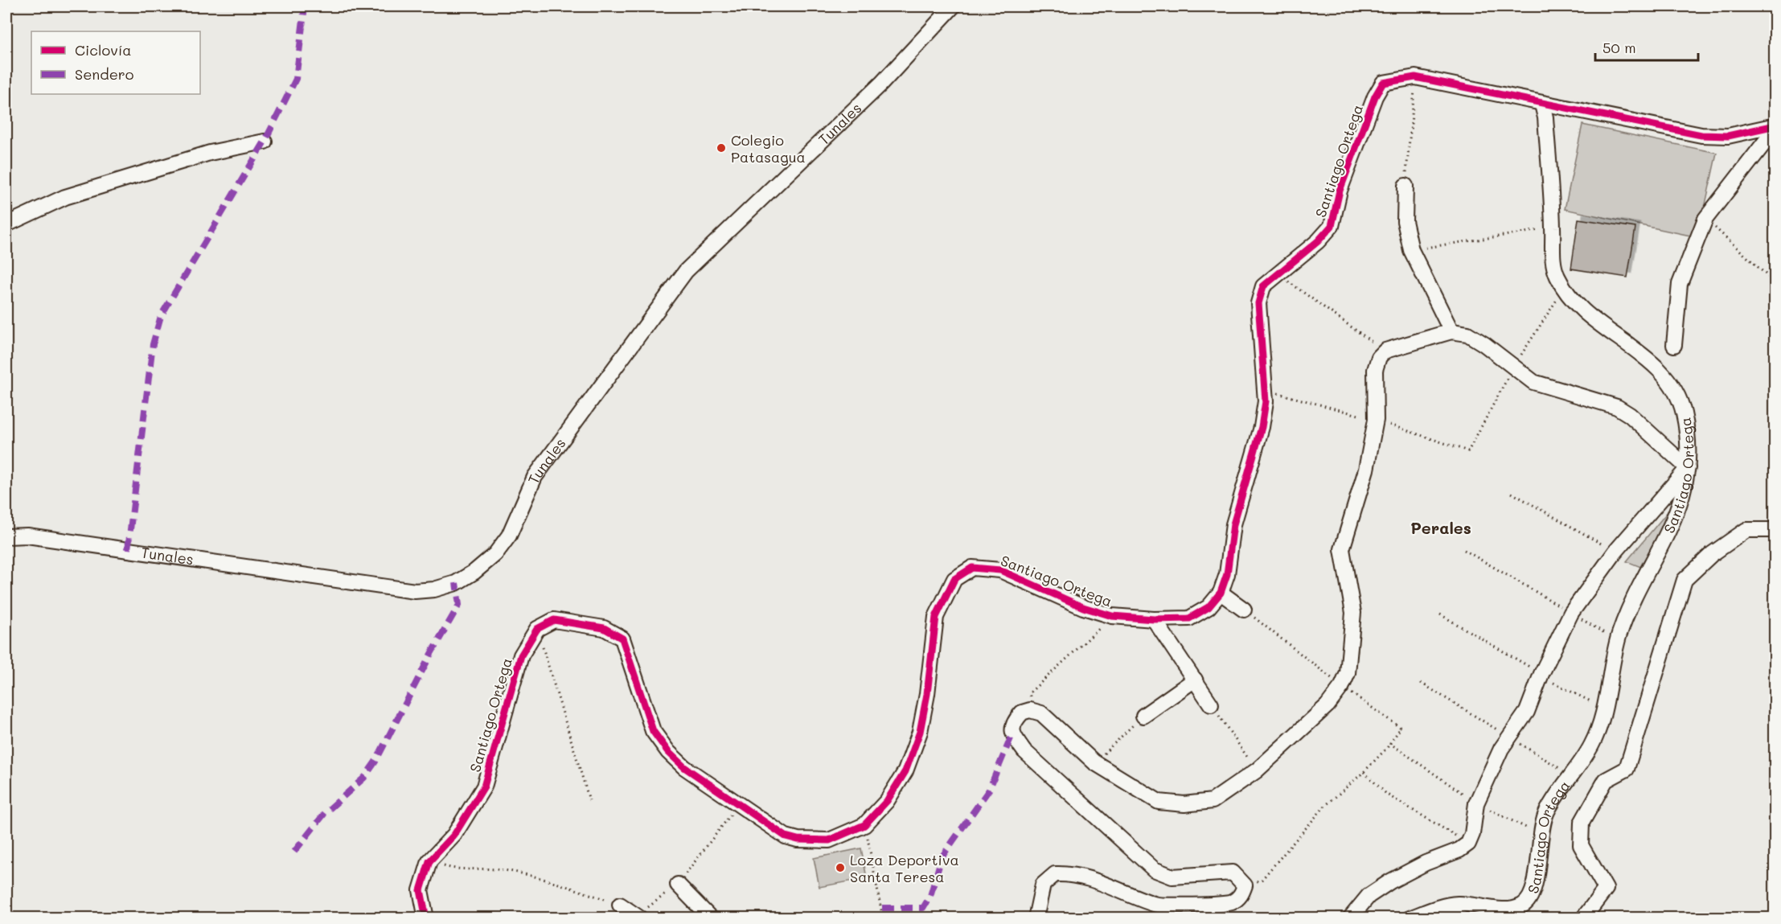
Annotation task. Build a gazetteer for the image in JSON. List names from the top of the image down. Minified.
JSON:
{"streets":{"street":["Tunales","Santiago Ortega"]},"districts":["Perales"],"places":["Colegio Patasagua","Loza Deportiva Santa Teresa"],"legend":["Ciclovía","Sendero"],"scale_bar":"50 m"}
